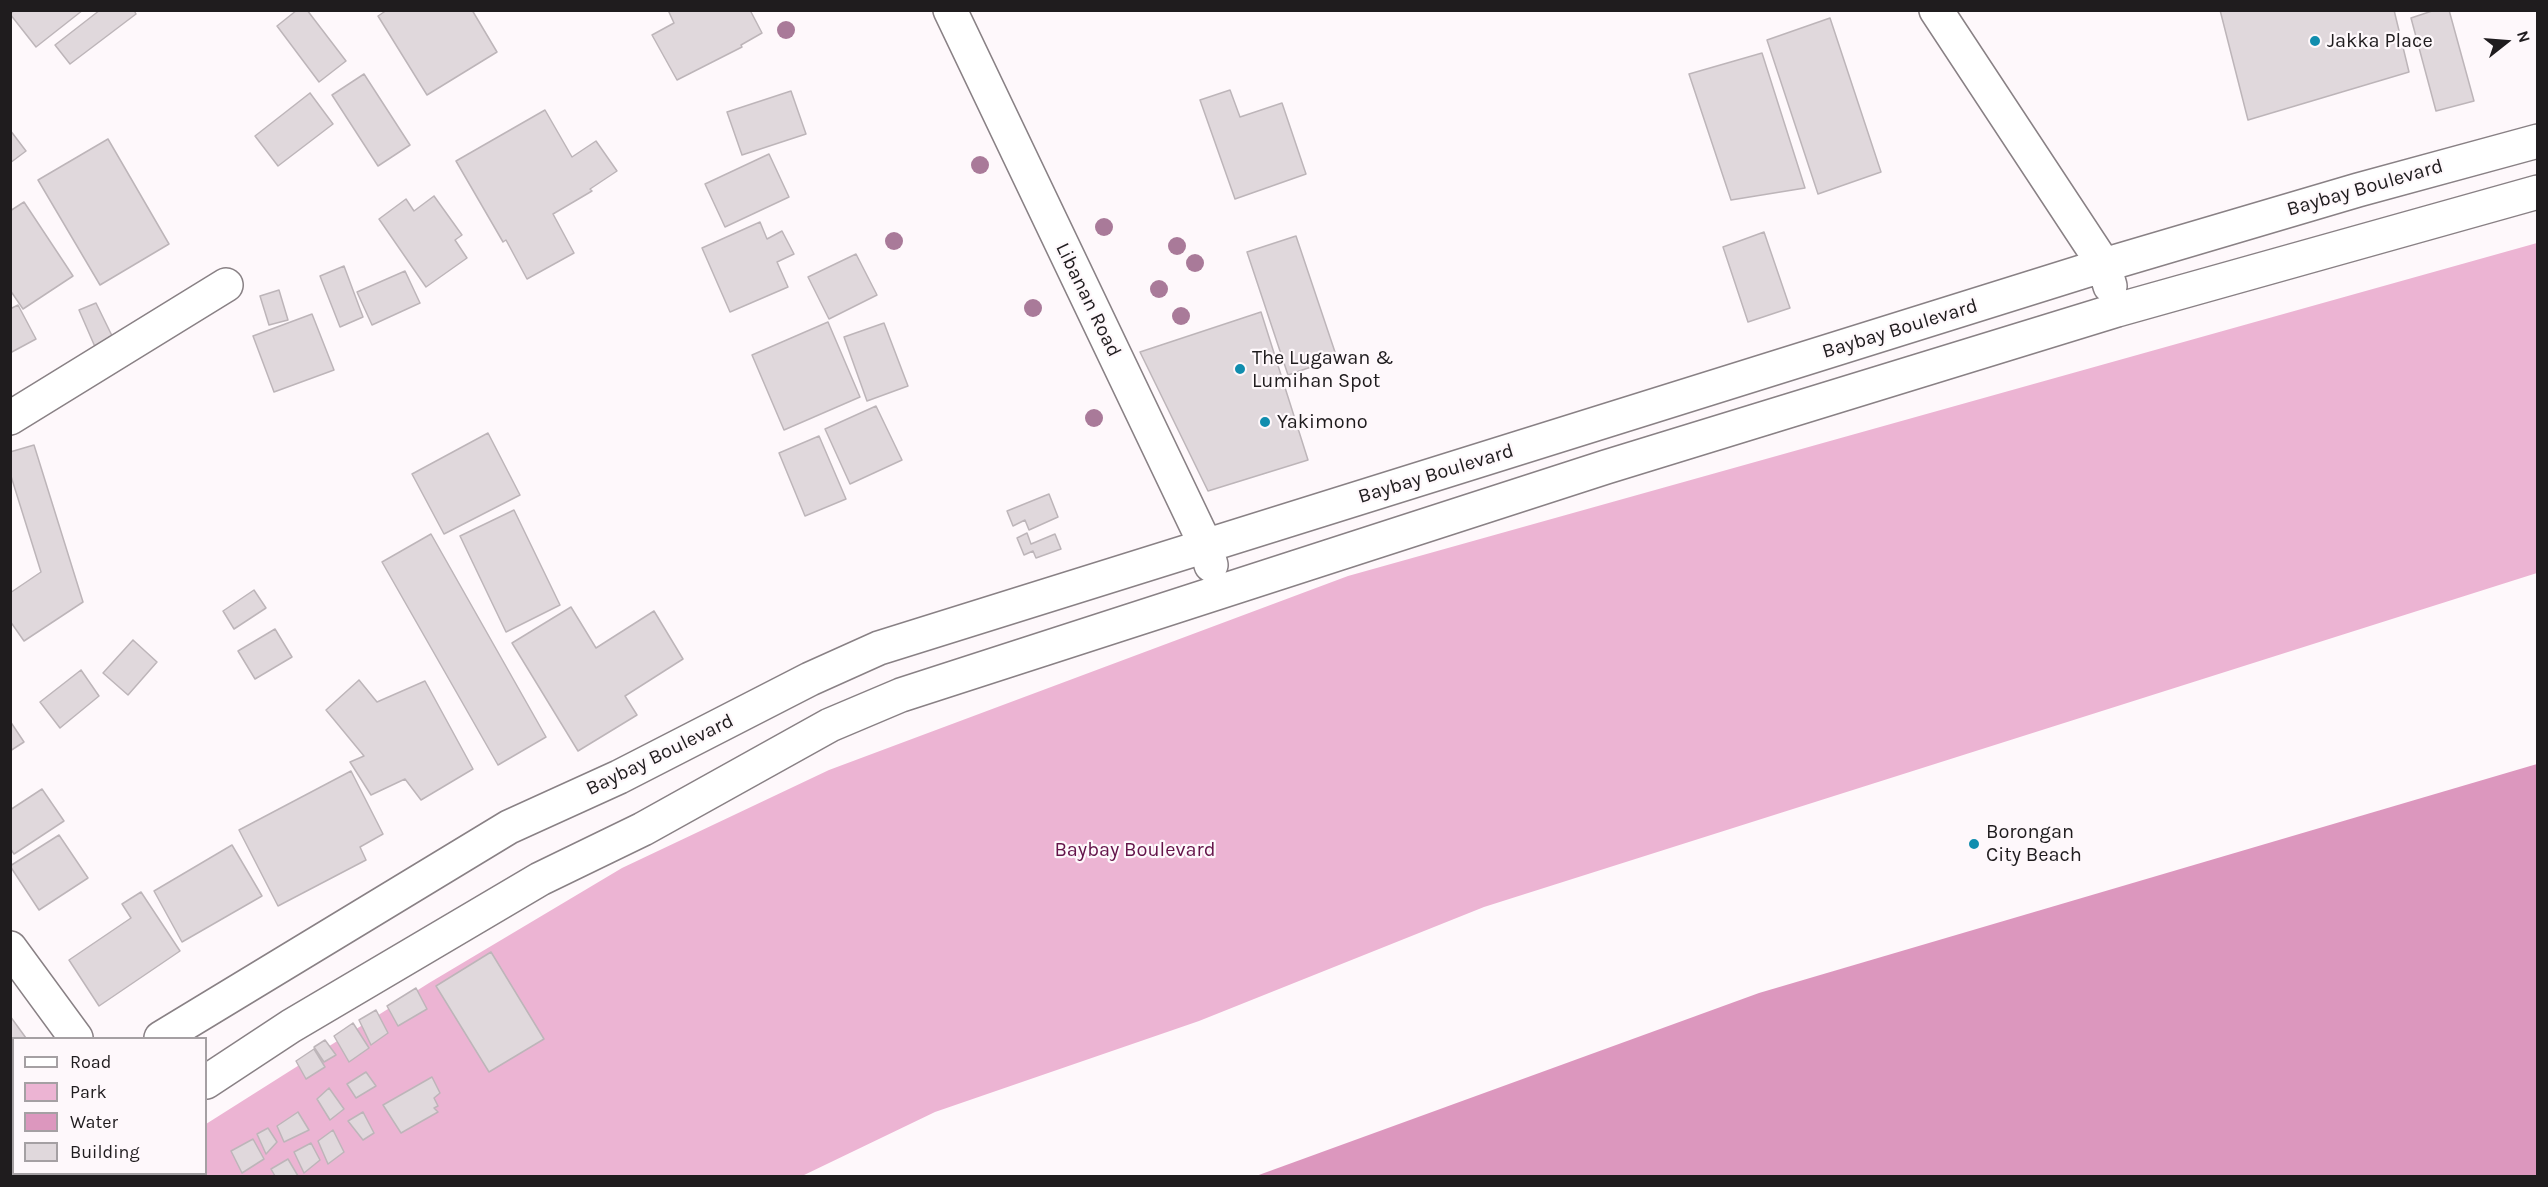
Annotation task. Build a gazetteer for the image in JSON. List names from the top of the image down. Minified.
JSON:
{"streets":{"street":["Baybay Boulevard","Libanan Road"]},"crossings":[["Baybay Boulevard","Libanan Road"]],"parks":["Baybay Boulevard"],"places":["Jakka Place","The Lugawan & Lumihan Spot","Yakimono","Borongan City Beach"],"legend":["Road","Park","Water","Building"],"north":"right"}
